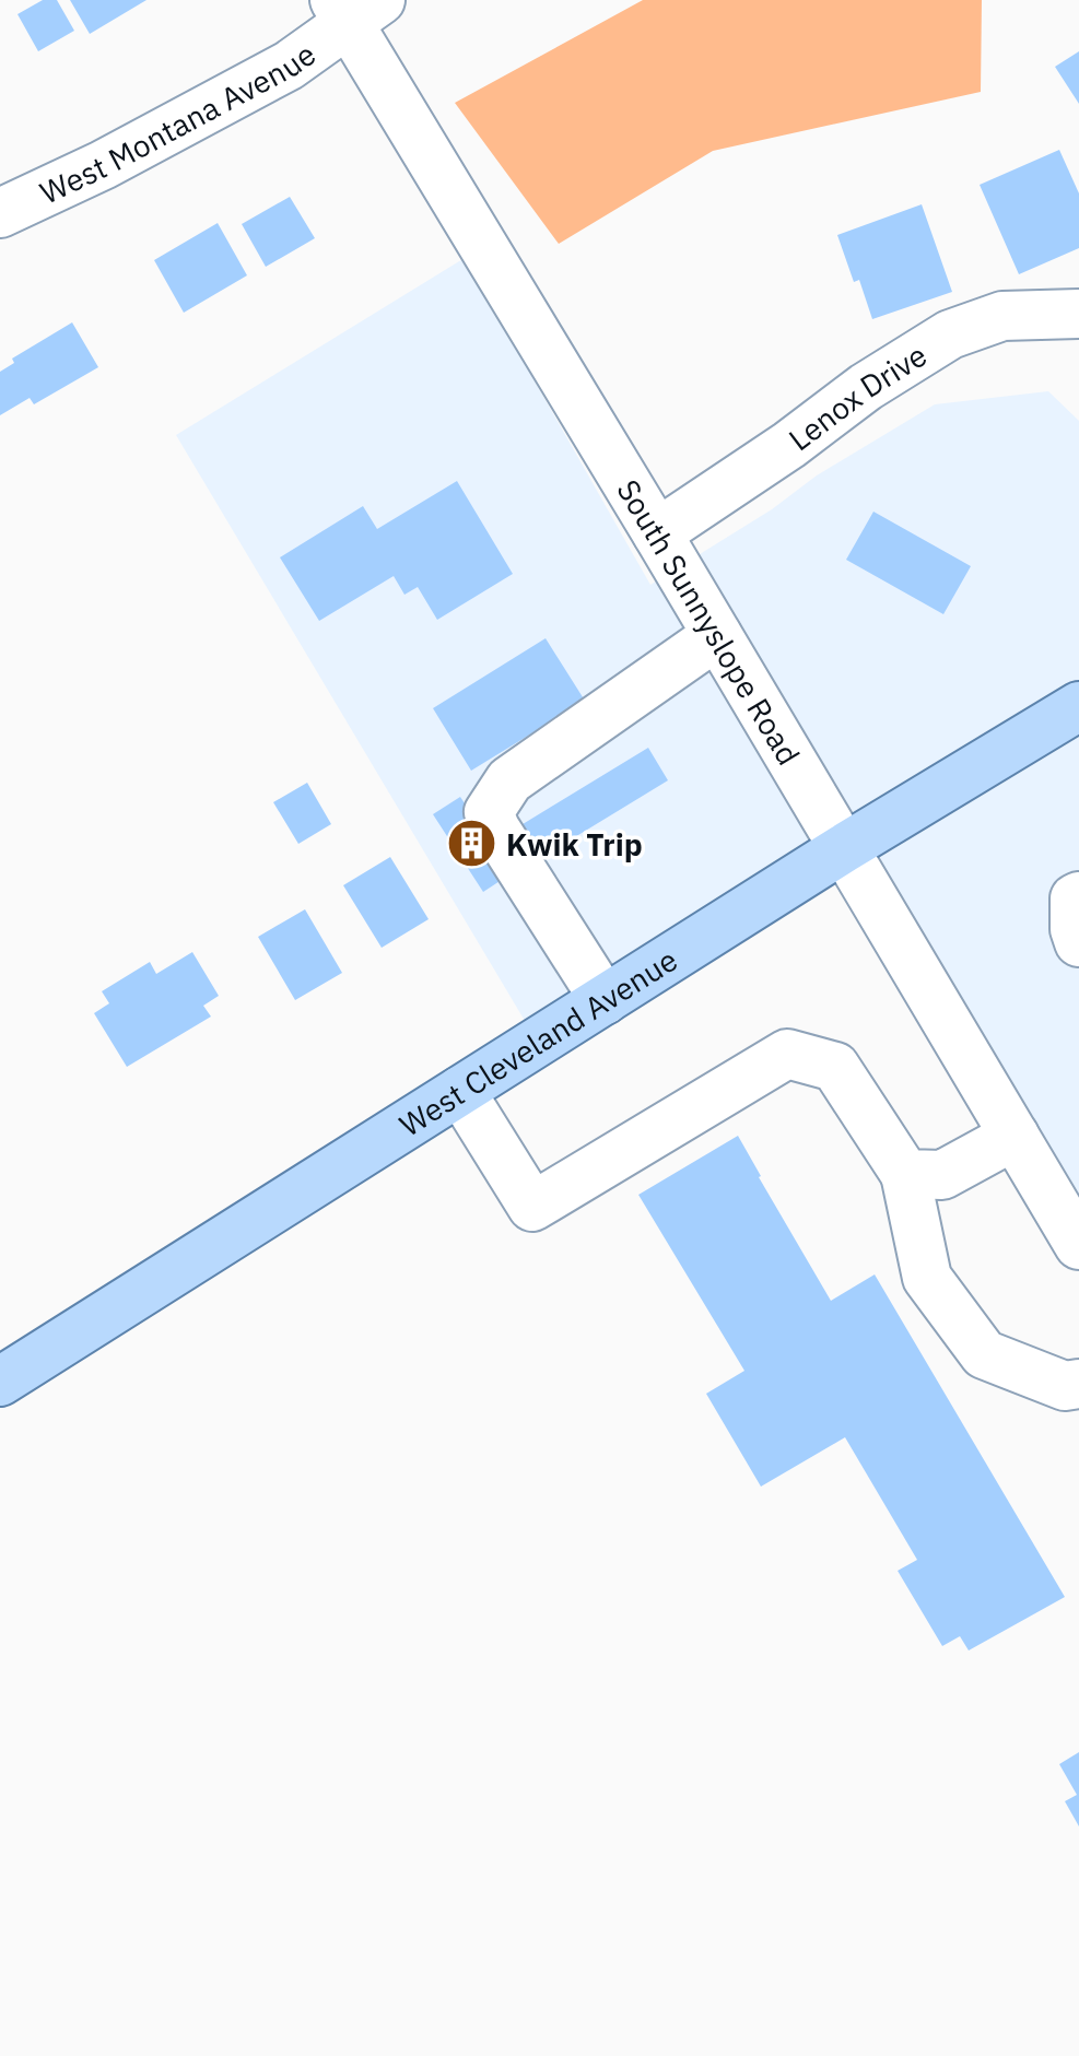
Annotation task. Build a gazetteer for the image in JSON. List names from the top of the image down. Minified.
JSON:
{"streets":{"main road":["West Cleveland Avenue"],"street":["West Montana Avenue","Lenox Drive","South Sunnyslope Road"]},"crossings":[["West Montana Avenue","South Sunnyslope Road"],["Lenox Drive","South Sunnyslope Road"],["South Sunnyslope Road","West Cleveland Avenue"]],"places":{"building":["Kwik Trip"]}}
